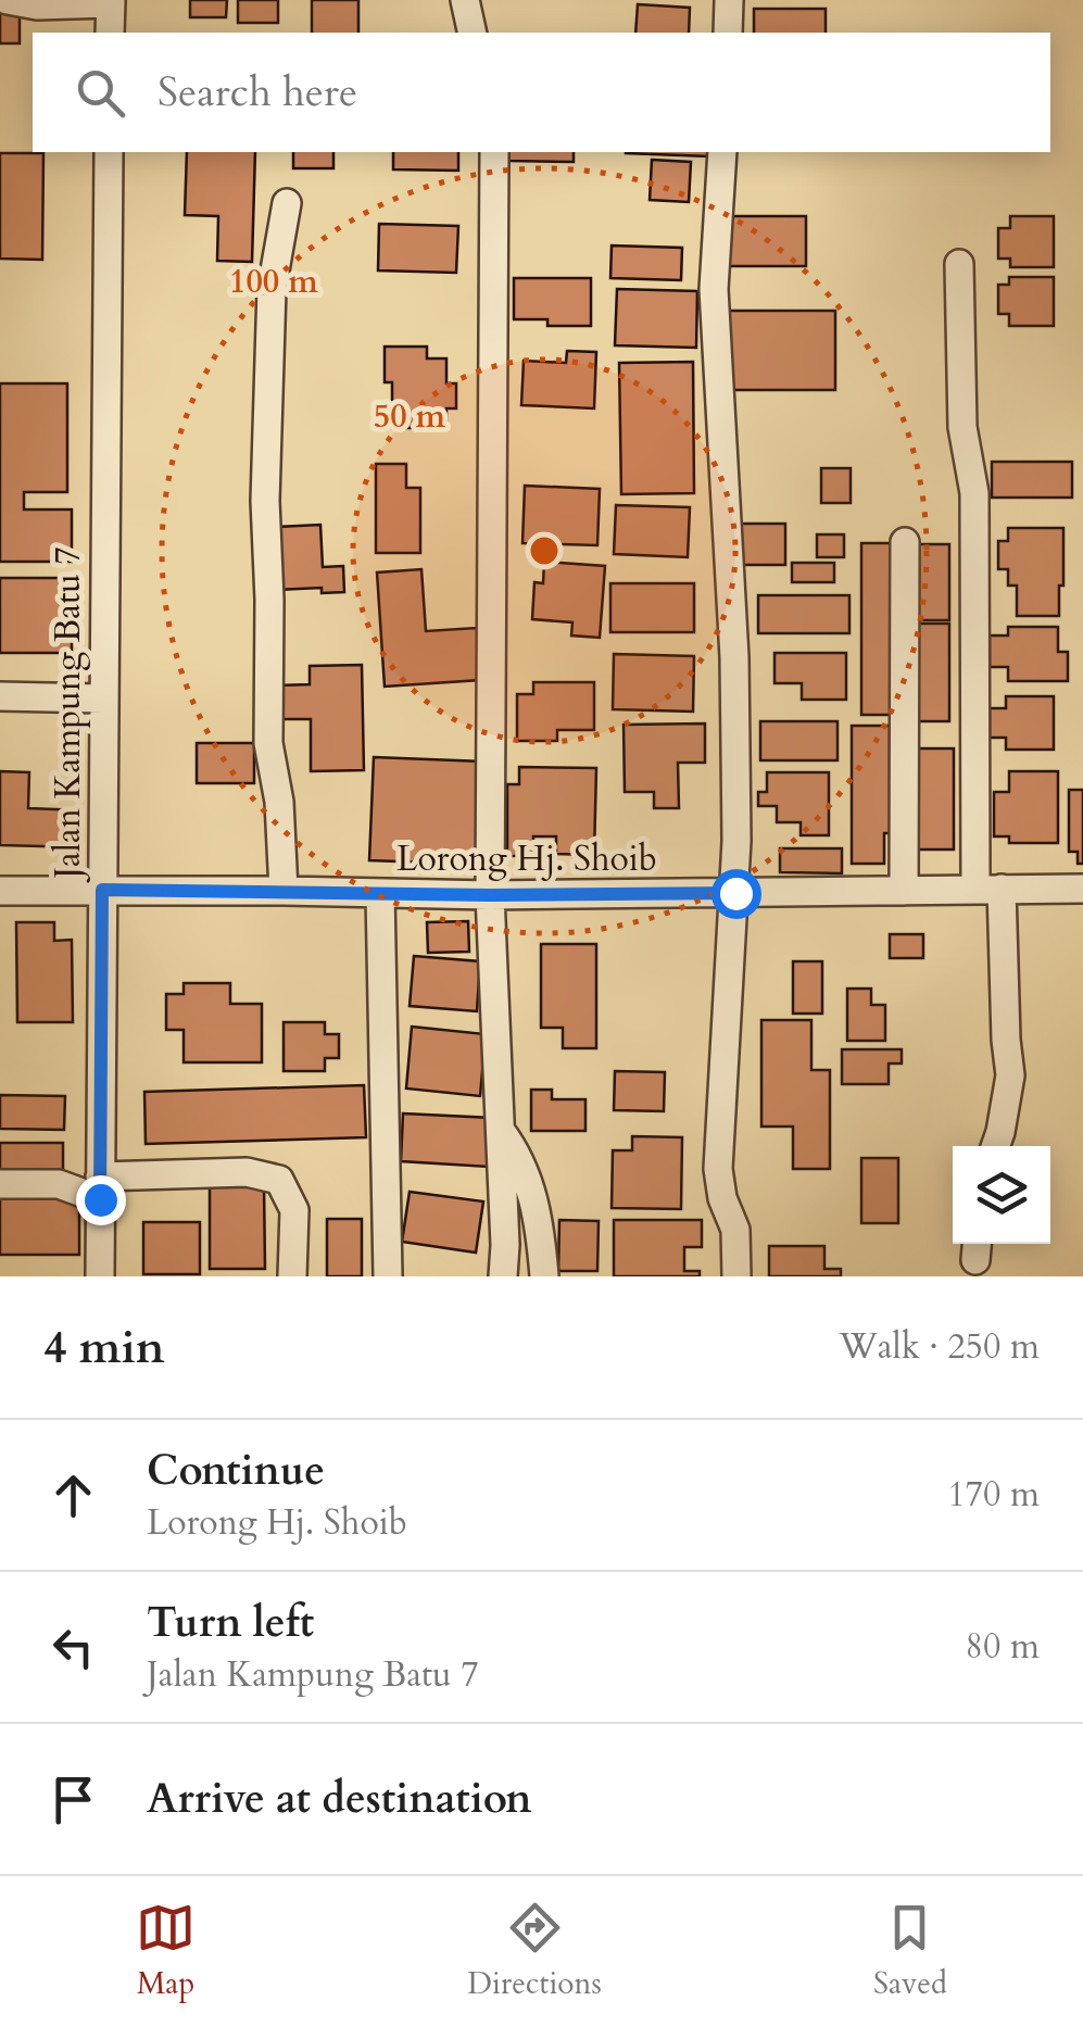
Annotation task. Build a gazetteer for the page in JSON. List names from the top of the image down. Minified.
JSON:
{"streets":{"street":["Jalan Kampung Batu 7","Lorong Hj. Shoib"]},"crossings":[["Jalan Kampung Batu 7","Lorong Hj. Shoib"]],"page":{"search":"Search here","heading":["4 min","Walk · 250 m"],"list":[["Continue","Lorong Hj. Shoib","170 m"],["Turn left","Jalan Kampung Batu 7","80 m"],"Arrive at destination"],"nav":["Map","Directions","Saved"]},"rings":["100 m","50 m"]}
